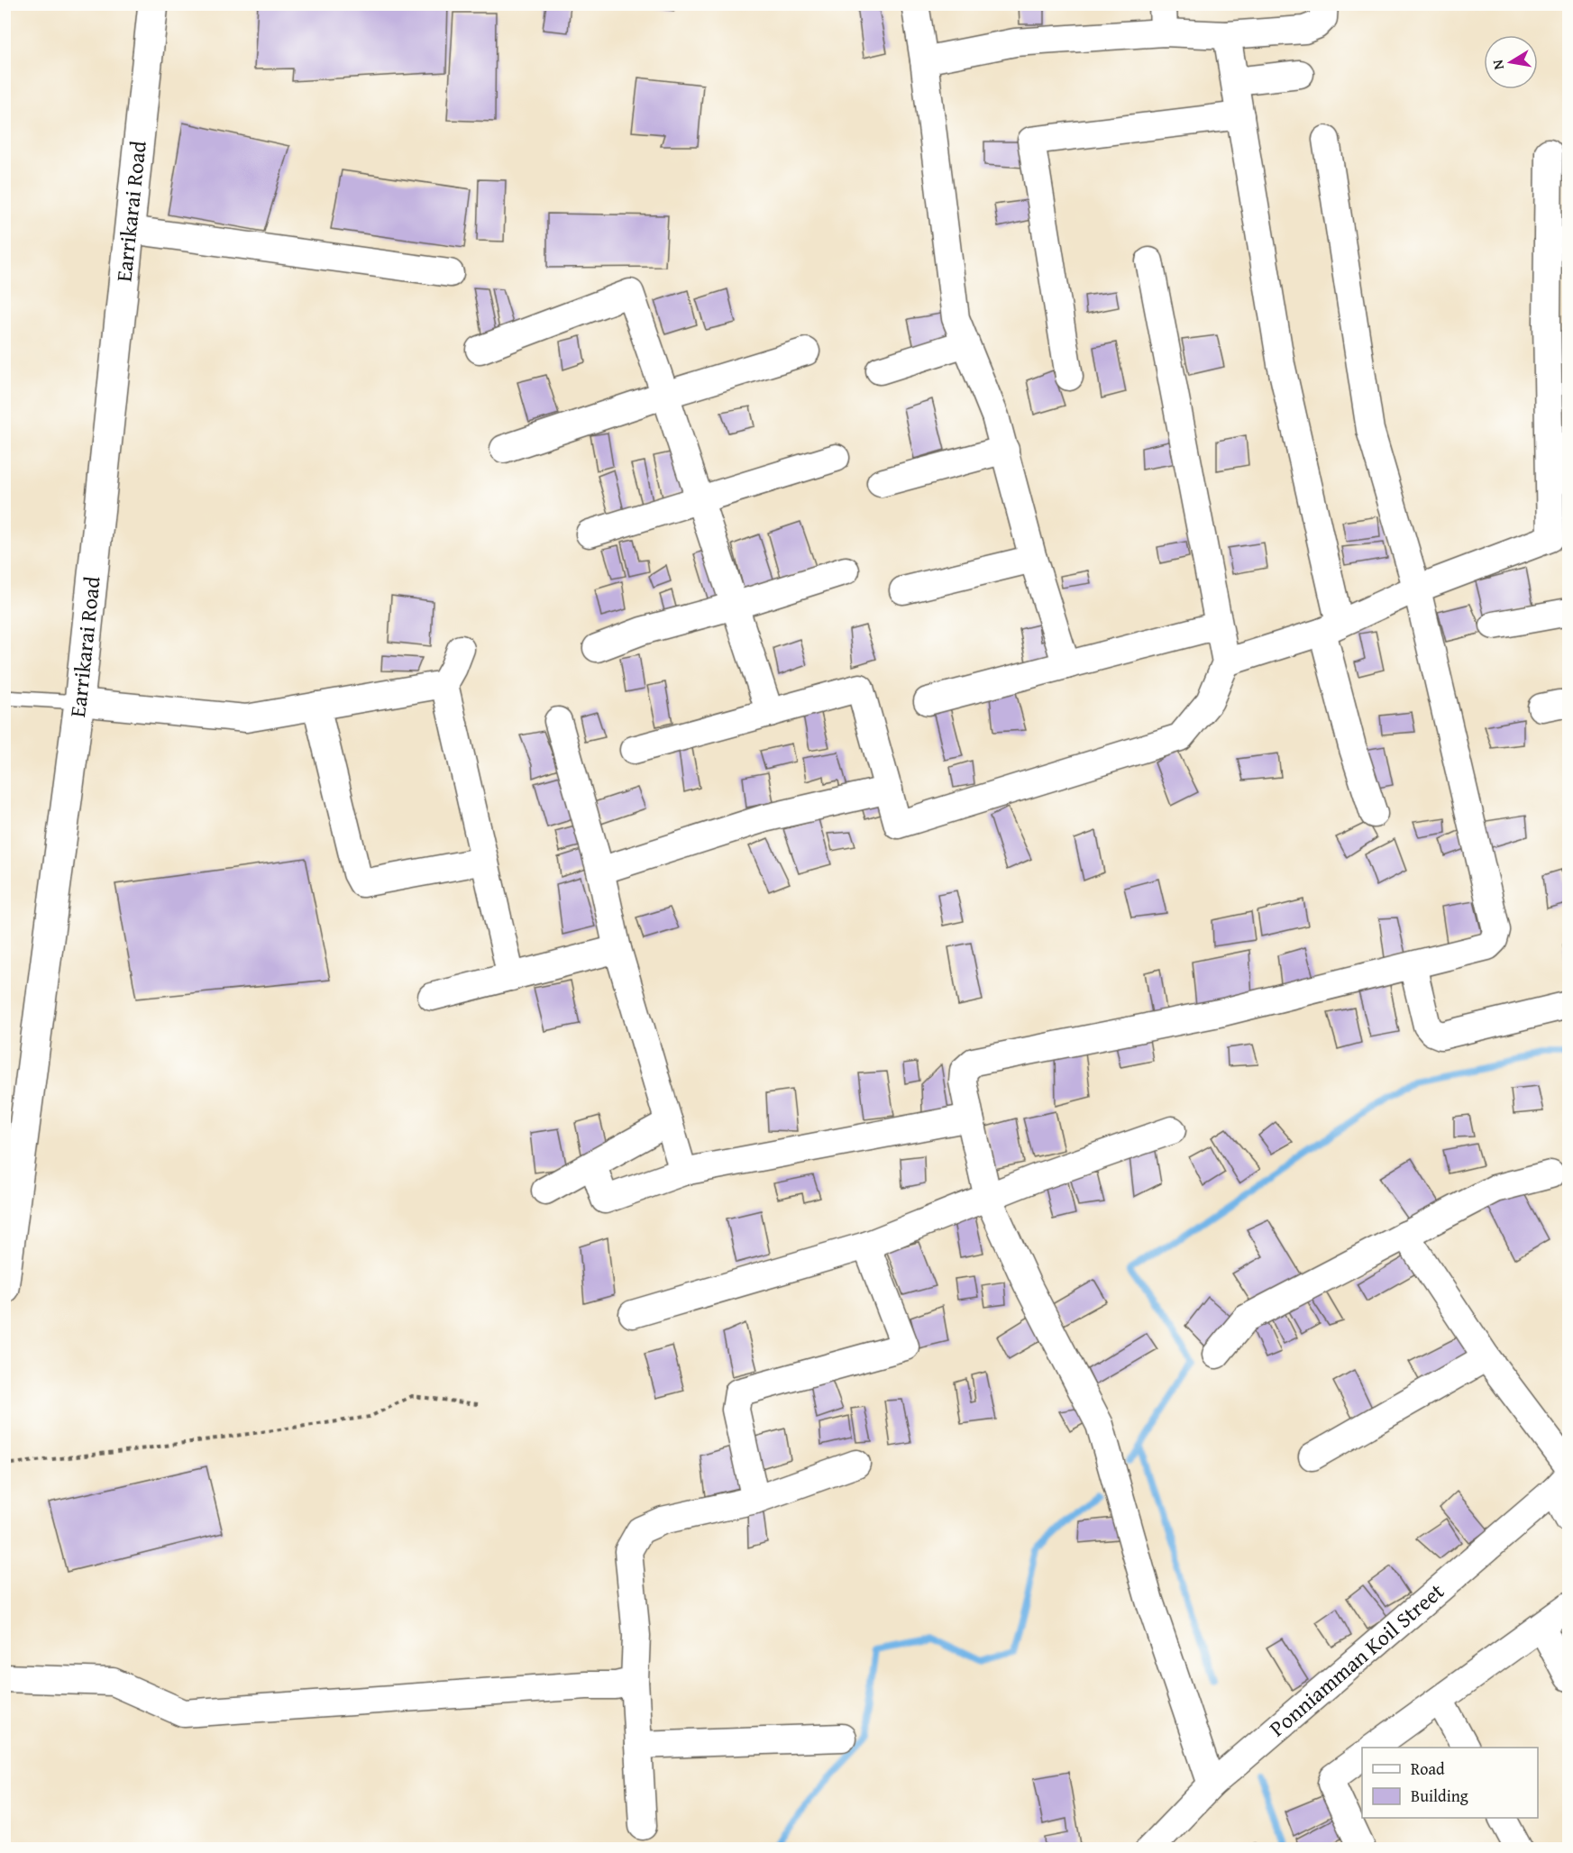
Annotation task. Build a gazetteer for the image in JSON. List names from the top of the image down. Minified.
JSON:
{"streets":{"main road":["Earrikarai Road"],"street":["Ponniamman Koil Street"]},"legend":["Road","Building"],"north":"left"}
